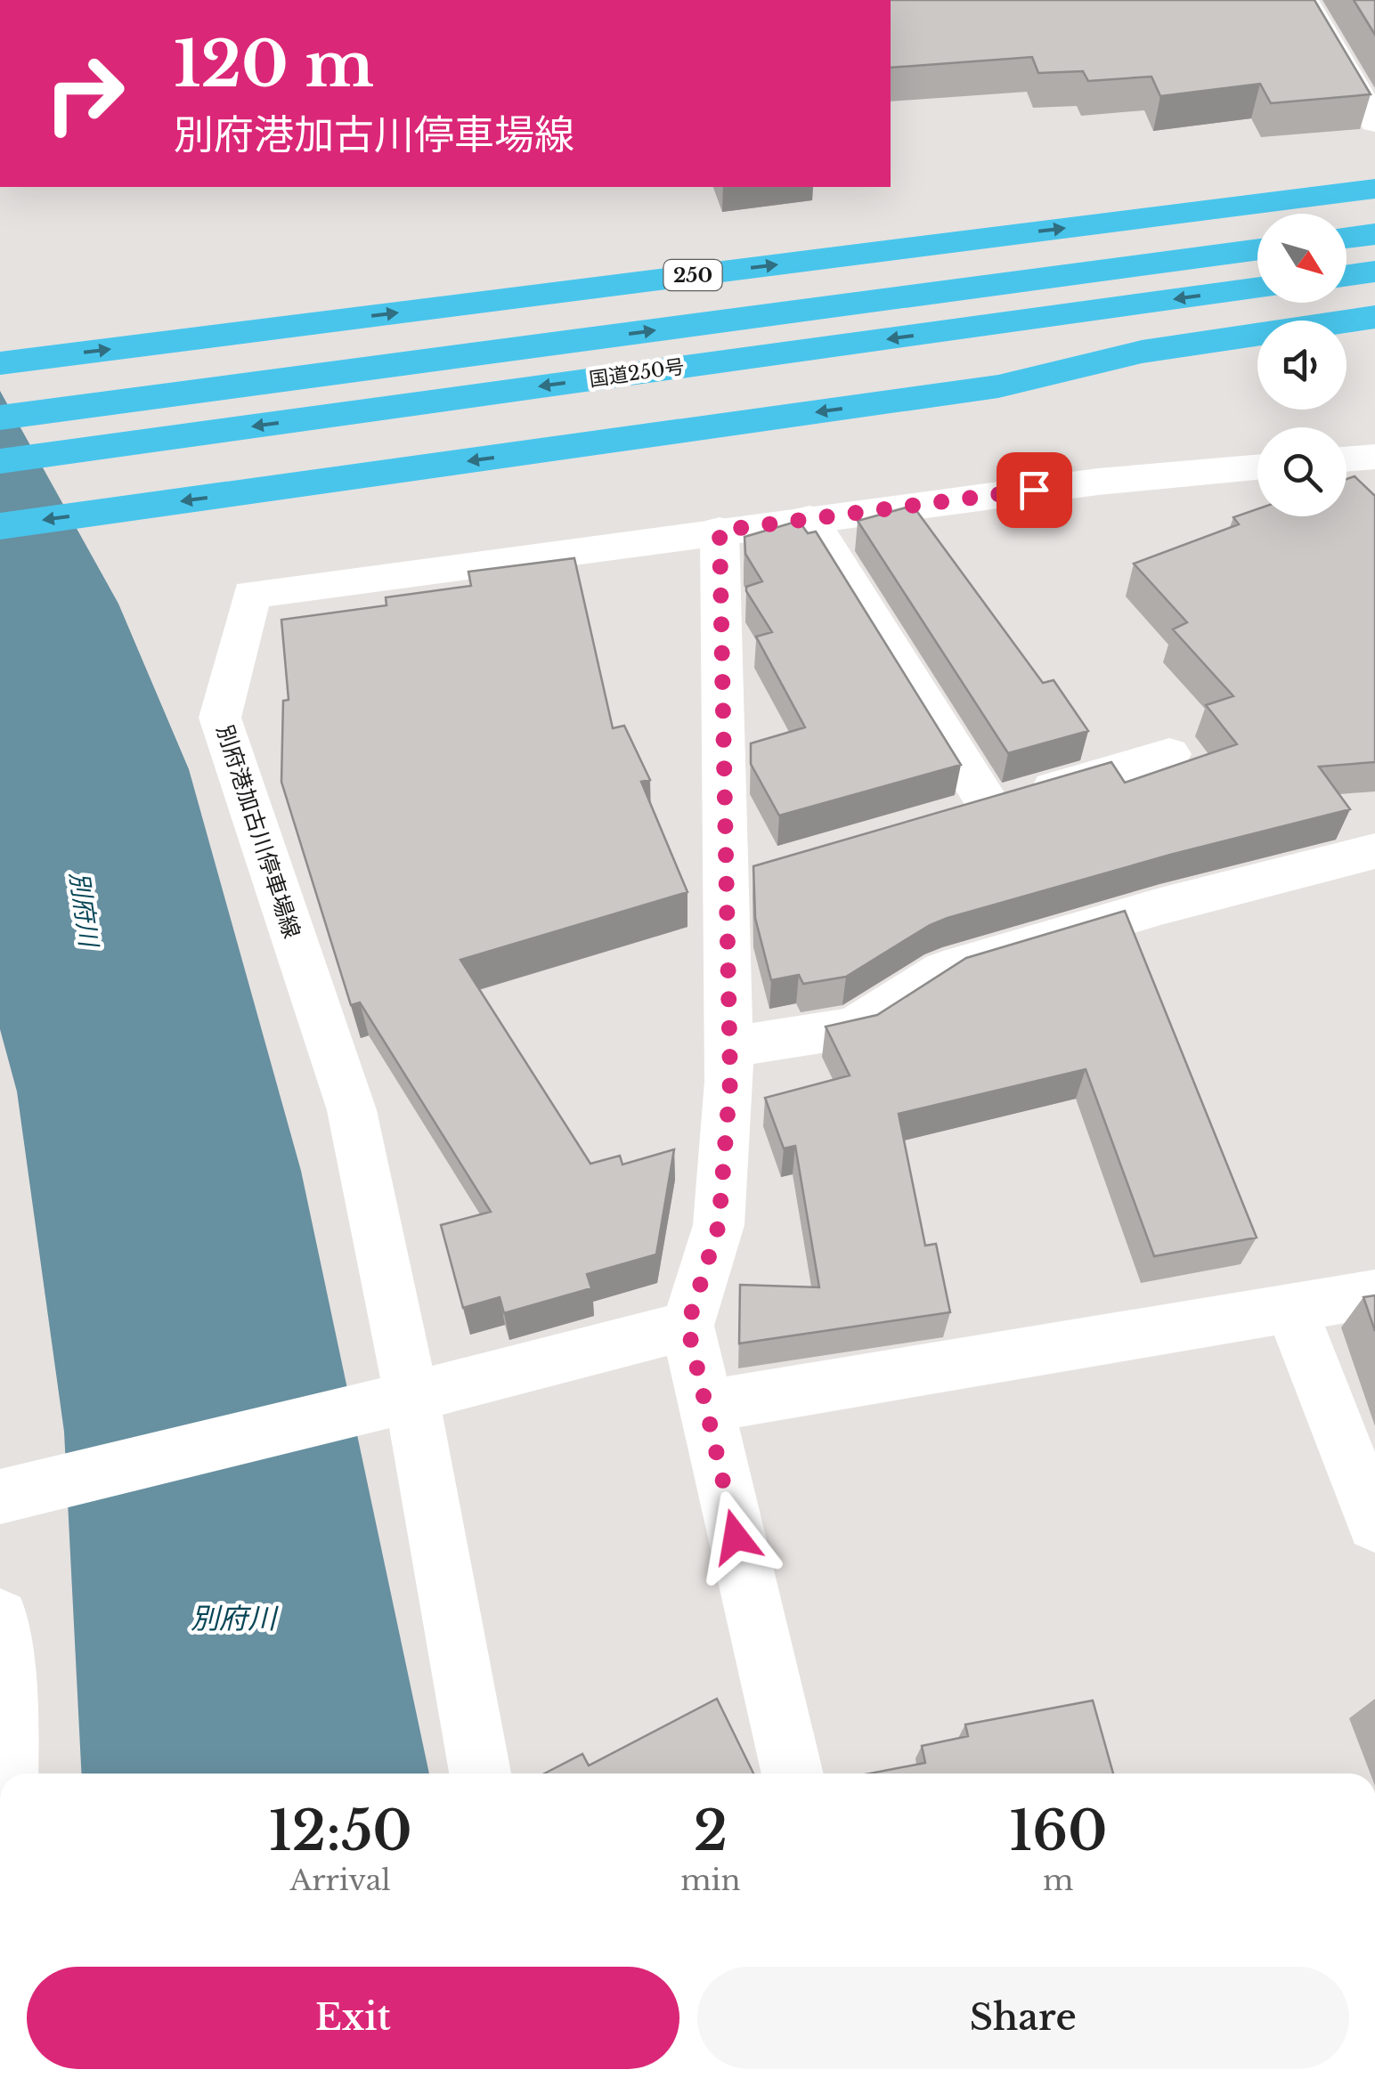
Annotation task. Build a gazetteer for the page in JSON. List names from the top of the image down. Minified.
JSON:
{"streets":{"highway":["250","国道250号"],"street":["別府港加古川停車場線"]},"water":["別府川"],"north":"bottom right","page":{"turn":["120 m","別府港加古川停車場線"],"eta":["12:50","Arrival","2","min","160","m"],"buttons":["Exit","Share"]}}
